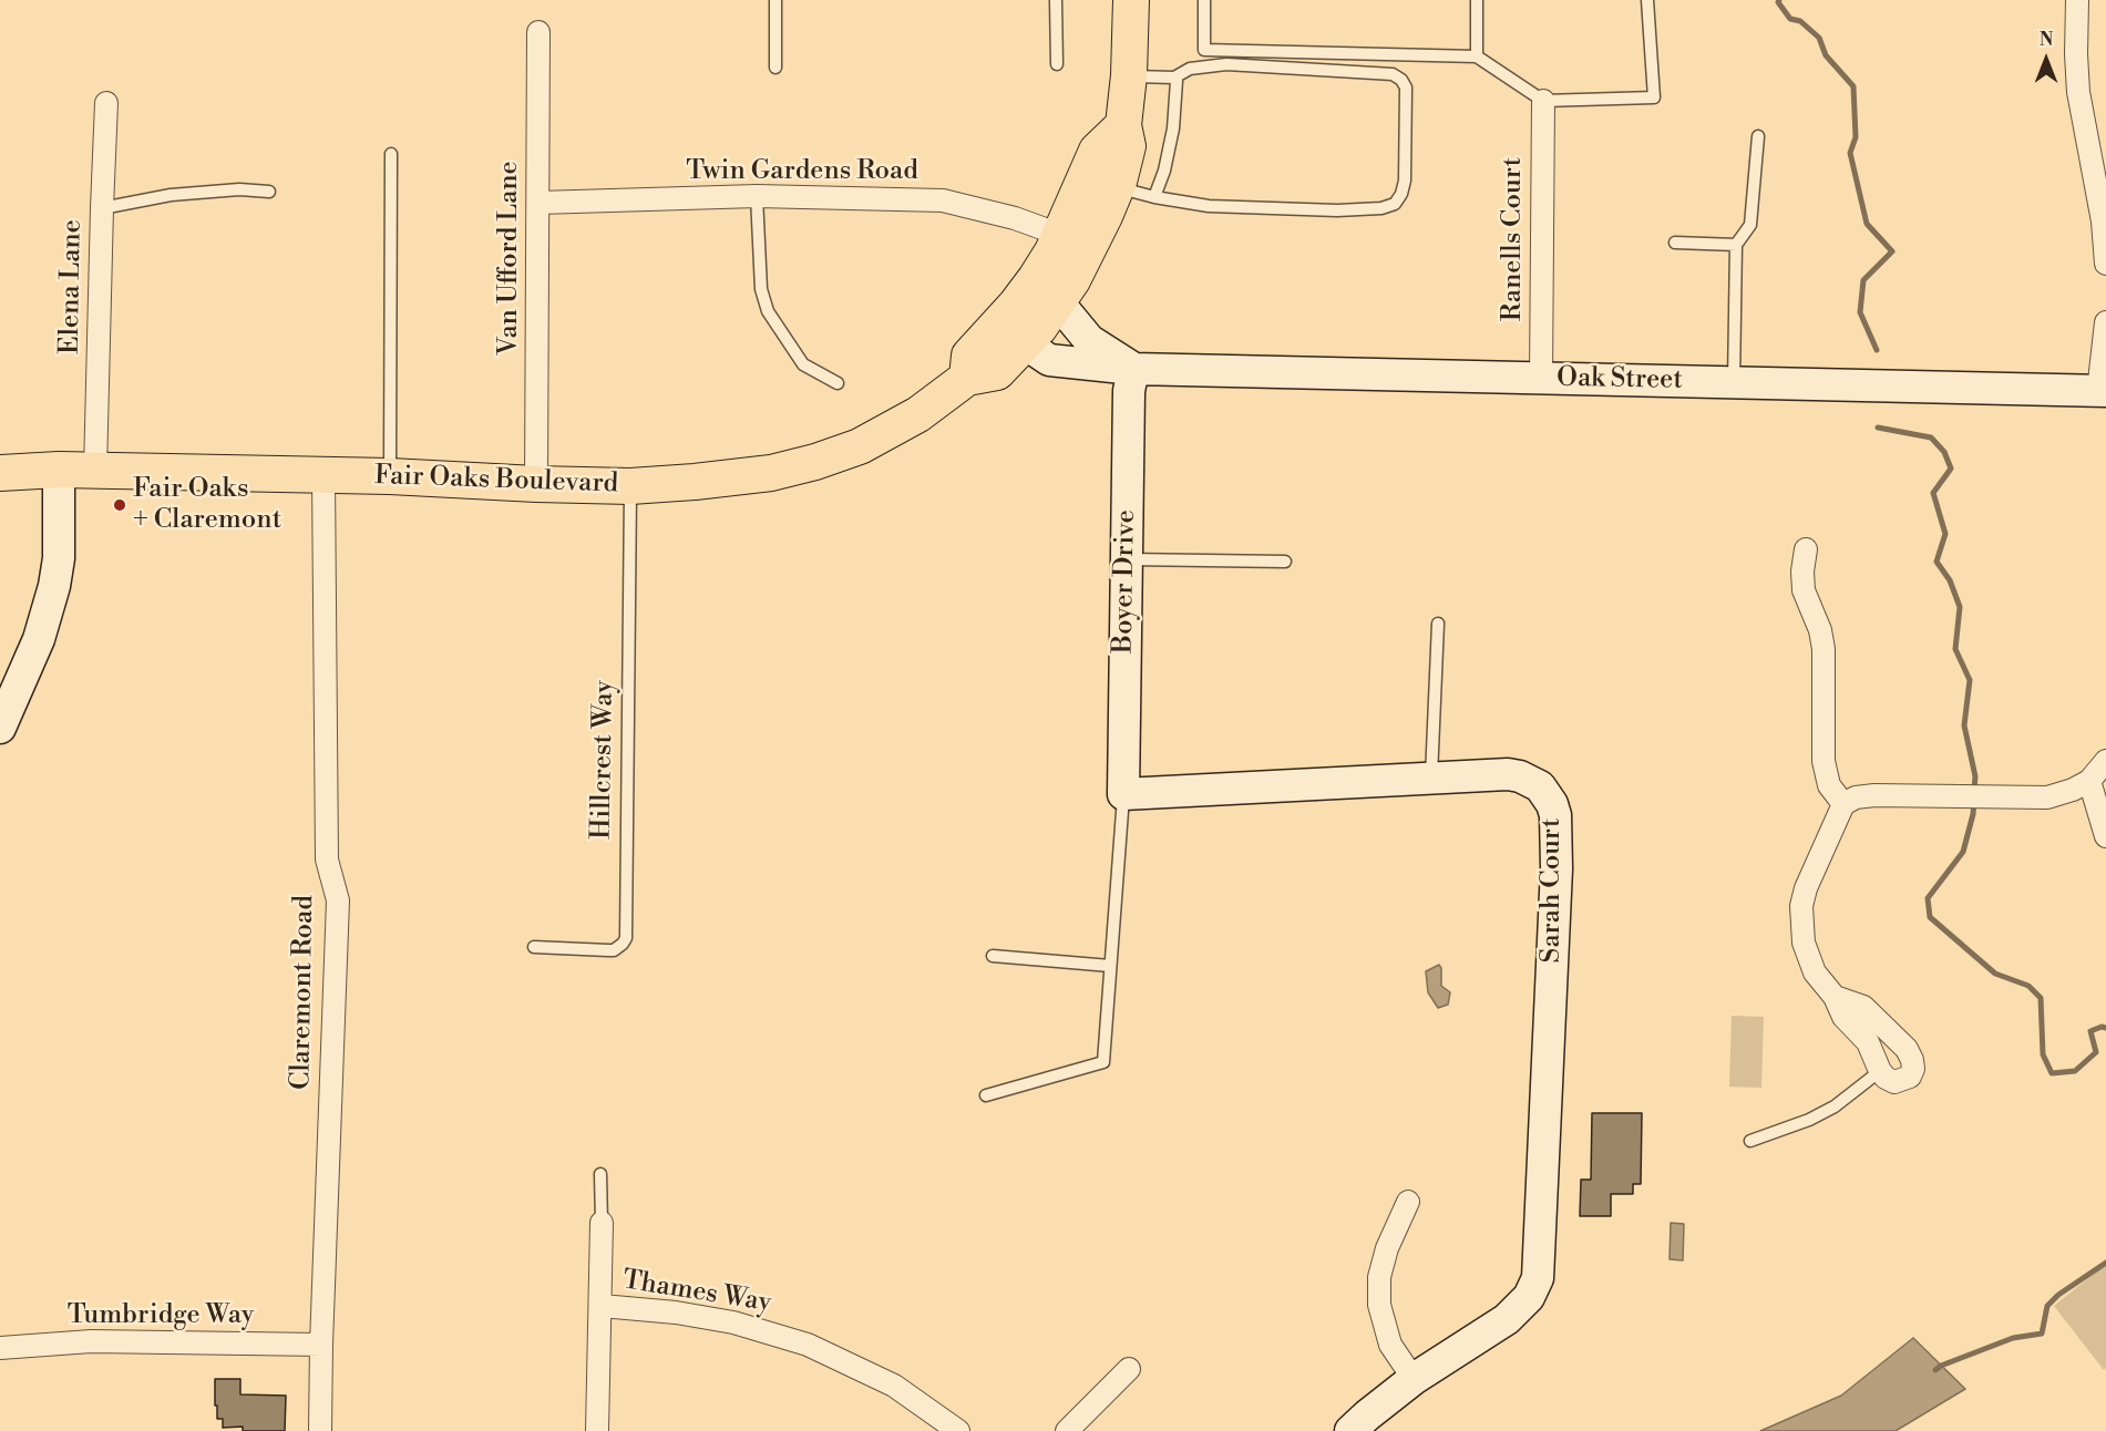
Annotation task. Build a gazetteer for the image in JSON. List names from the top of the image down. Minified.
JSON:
{"streets":{"main road":["Fair Oaks Boulevard"],"street":["Twin Gardens Road","Ranells Court","Van Ufford Lane","Elena Lane","Oak Street","Boyer Drive","Sarah Court","Claremont Road","Thames Way","Tumbridge Way"],"lane":["Hillcrest Way"]},"crossings":[["Twin Gardens Road","Van Ufford Lane"],["Ranells Court","Oak Street"],["Van Ufford Lane","Fair Oaks Boulevard"],["Elena Lane","Fair Oaks Boulevard"],["Oak Street","Boyer Drive"],["Fair Oaks Boulevard","Hillcrest Way"],["Fair Oaks Boulevard","Claremont Road"],["Boyer Drive","Sarah Court"],["Claremont Road","Tumbridge Way"]],"places":["Fair Oaks + Claremont"],"north":"top"}
